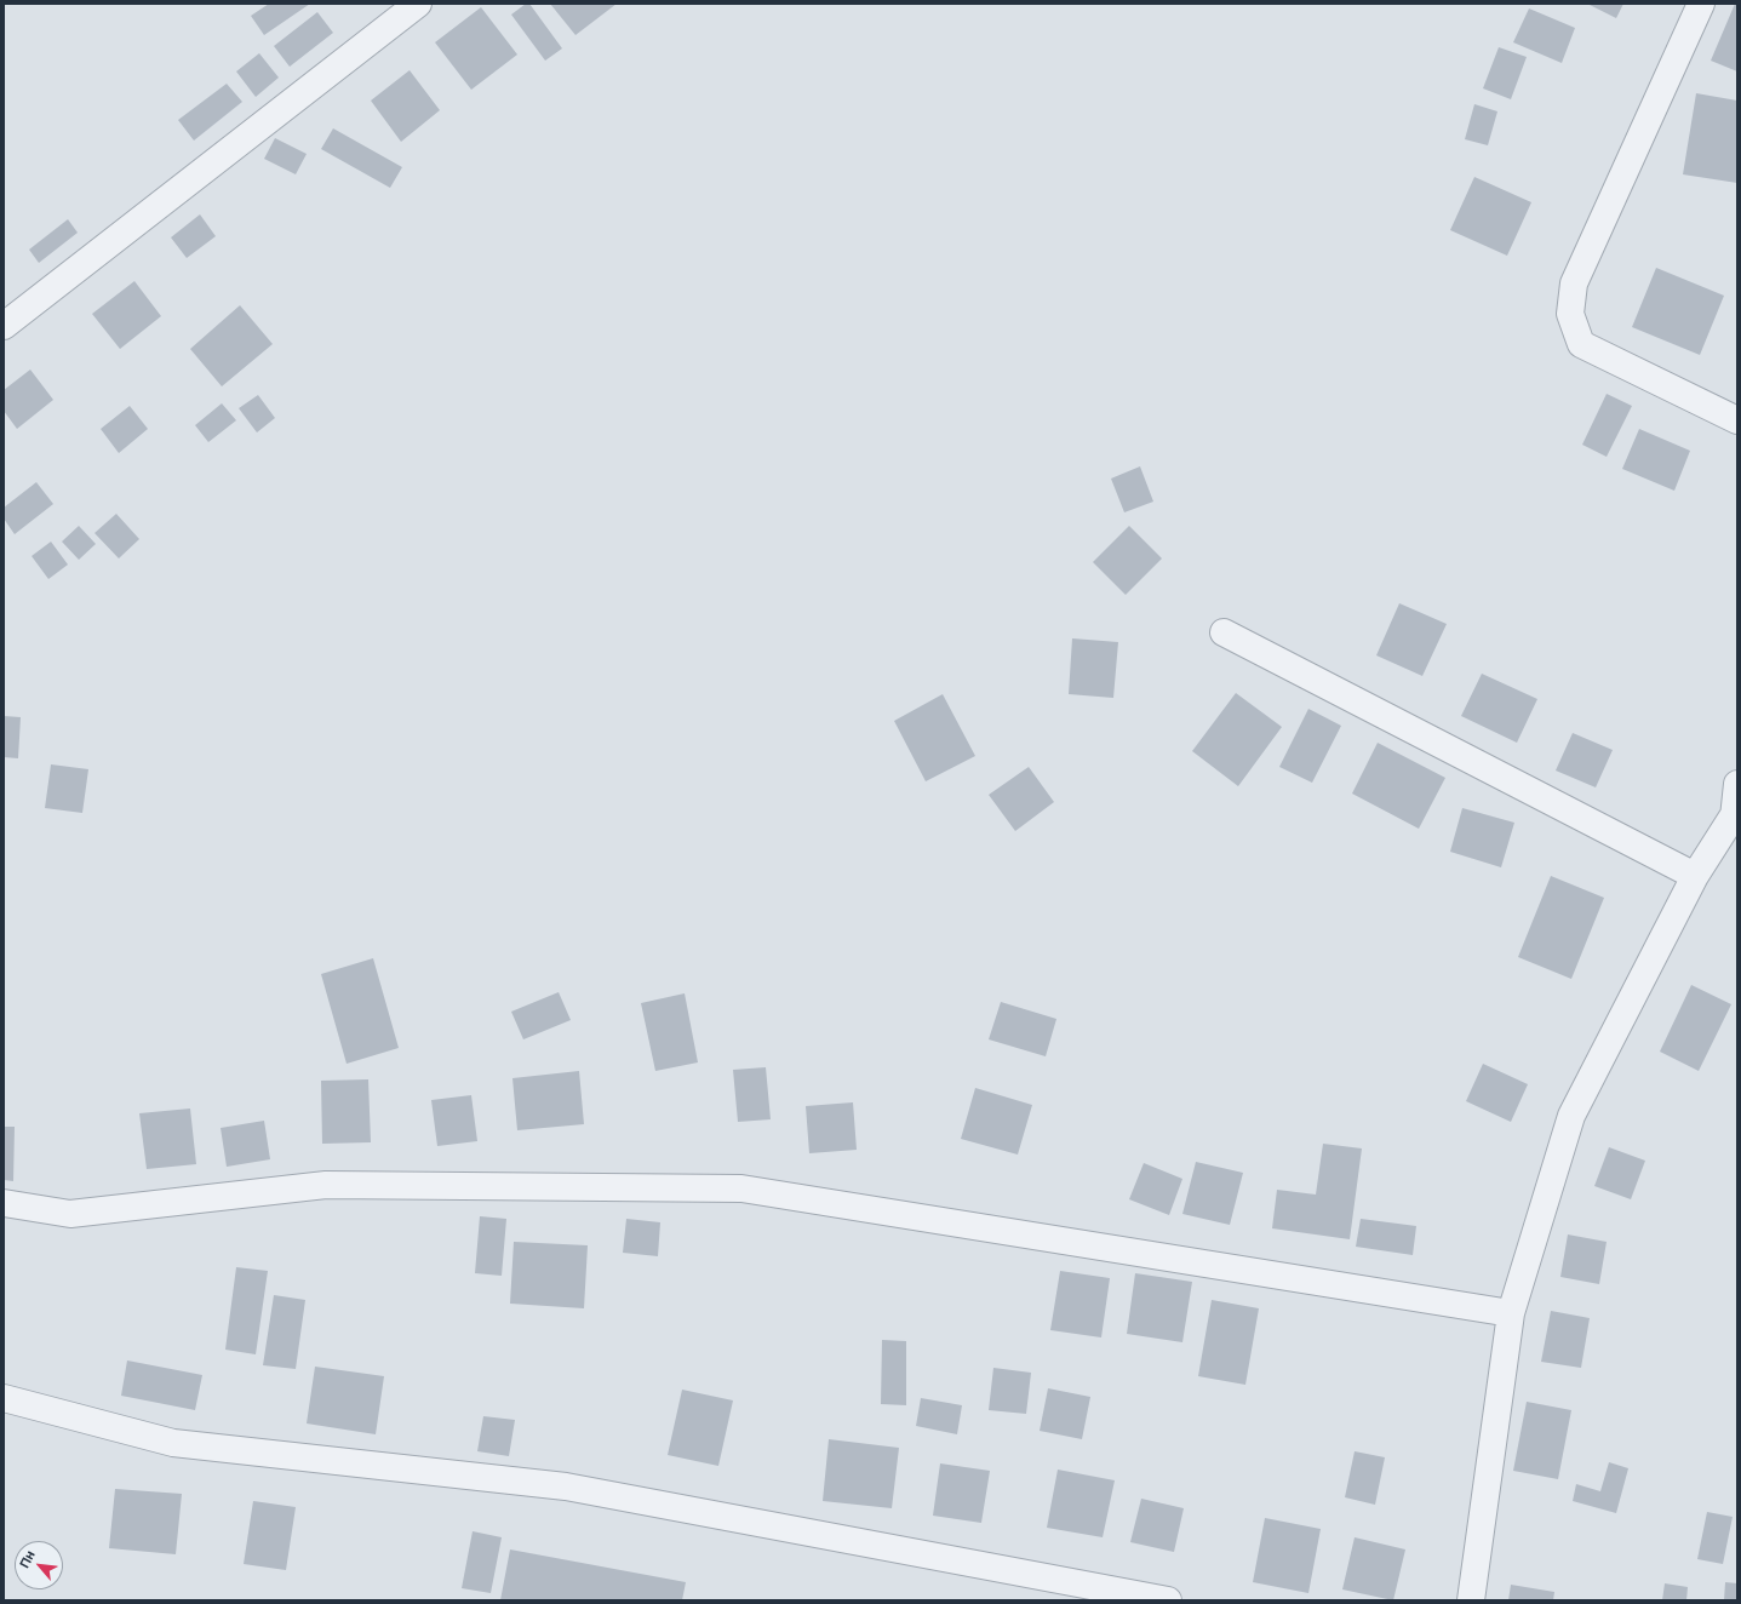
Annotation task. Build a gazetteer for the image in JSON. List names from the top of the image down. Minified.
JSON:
{"north":"top left"}
